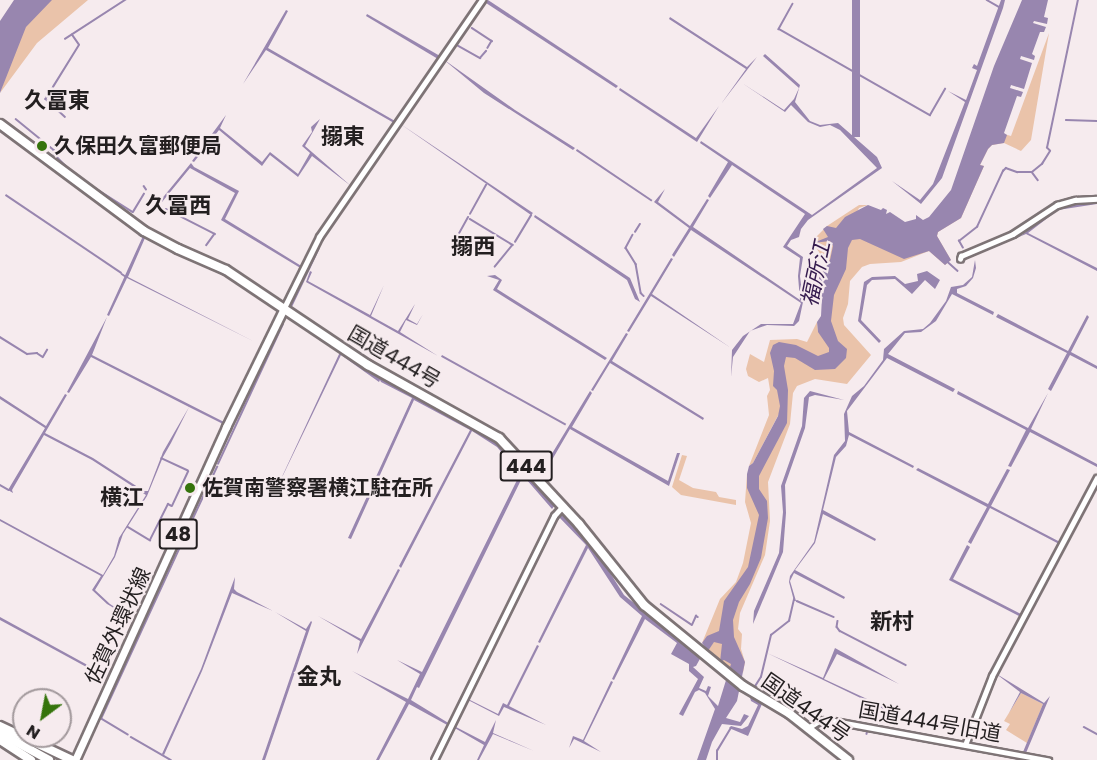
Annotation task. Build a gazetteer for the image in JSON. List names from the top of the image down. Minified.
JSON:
{"streets":{"highway":["国道444号","444"],"main road":["48","佐賀外環状線"],"street":["国道444号旧道"]},"crossings":[["国道444号","佐賀外環状線"],["国道444号","国道444号旧道"]],"districts":["久冨東","搦東","久冨西","搦西","横江","新村","金丸"],"water":["福所江"],"places":["久保田久富郵便局","佐賀南警察署横江駐在所"],"north":"bottom left"}
